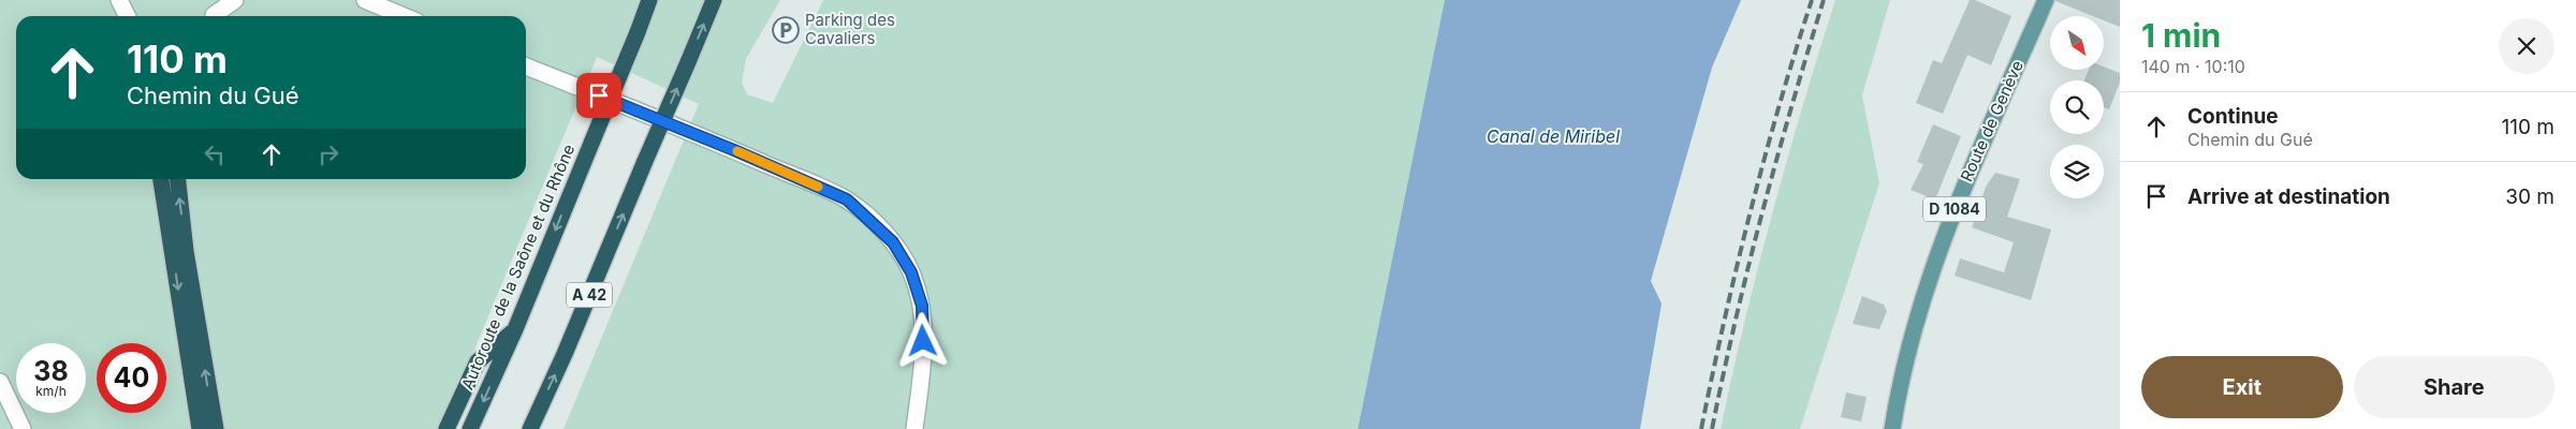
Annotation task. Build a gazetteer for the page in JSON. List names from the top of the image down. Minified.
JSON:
{"streets":{"highway":["Autoroute de la Saône et du Rhône","A 42"],"main road":["Route de Genève","D 1084"]},"water":["Canal de Miribel"],"places":{"parking":["Parking des Cavaliers"]},"north":"bottom right","page":{"heading":["1 min","140 m · 10:10"],"turn":["110 m","Chemin du Gué"],"list":[{"name":"Continue","note":"Chemin du Gué","value":"110 m"},{"name":"Arrive at destination","value":"30 m"}],"speed":"38 km/h","limit":"40","buttons":["Exit","Share"]}}
